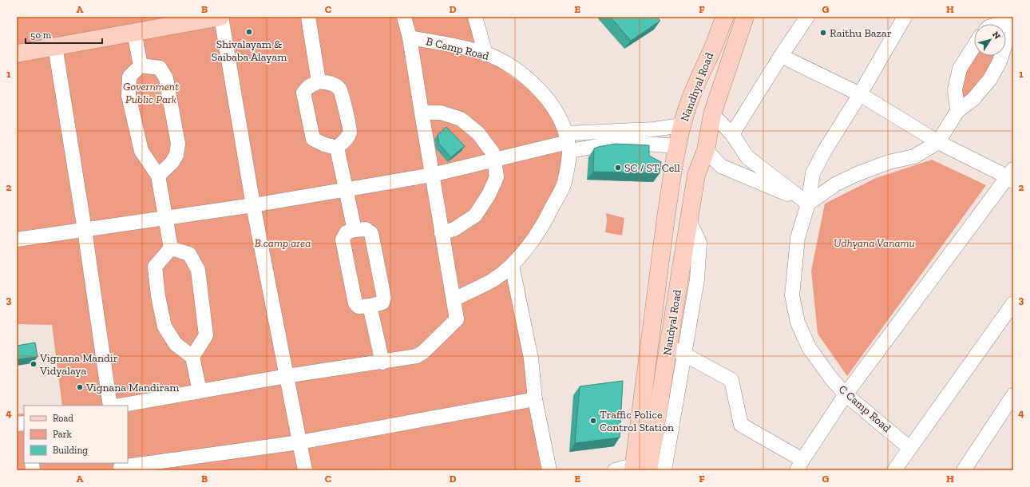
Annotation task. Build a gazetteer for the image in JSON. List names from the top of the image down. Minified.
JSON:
{"streets":{"main road":["Nandhyal Road","Nandyal Road"],"street":["B Camp Road","C Camp Road"]},"crossings":[["Nandhyal Road","Nandyal Road"]],"parks":["Government Public Park","B.camp area","Udhyana Vanamu"],"places":["Shivalayam & Saibaba Alayam","Raithu Bazar","SC / ST Cell","Vignana Mandir Vidyalaya","Vignana Mandiram","Traffic Police Control Station"],"legend":["Road","Park","Building"],"scale_bar":"50 m","north":"top right","grid":{"columns":["A","B","C","D","E","F","G","H"],"rows":["1","2","3","4"]}}
